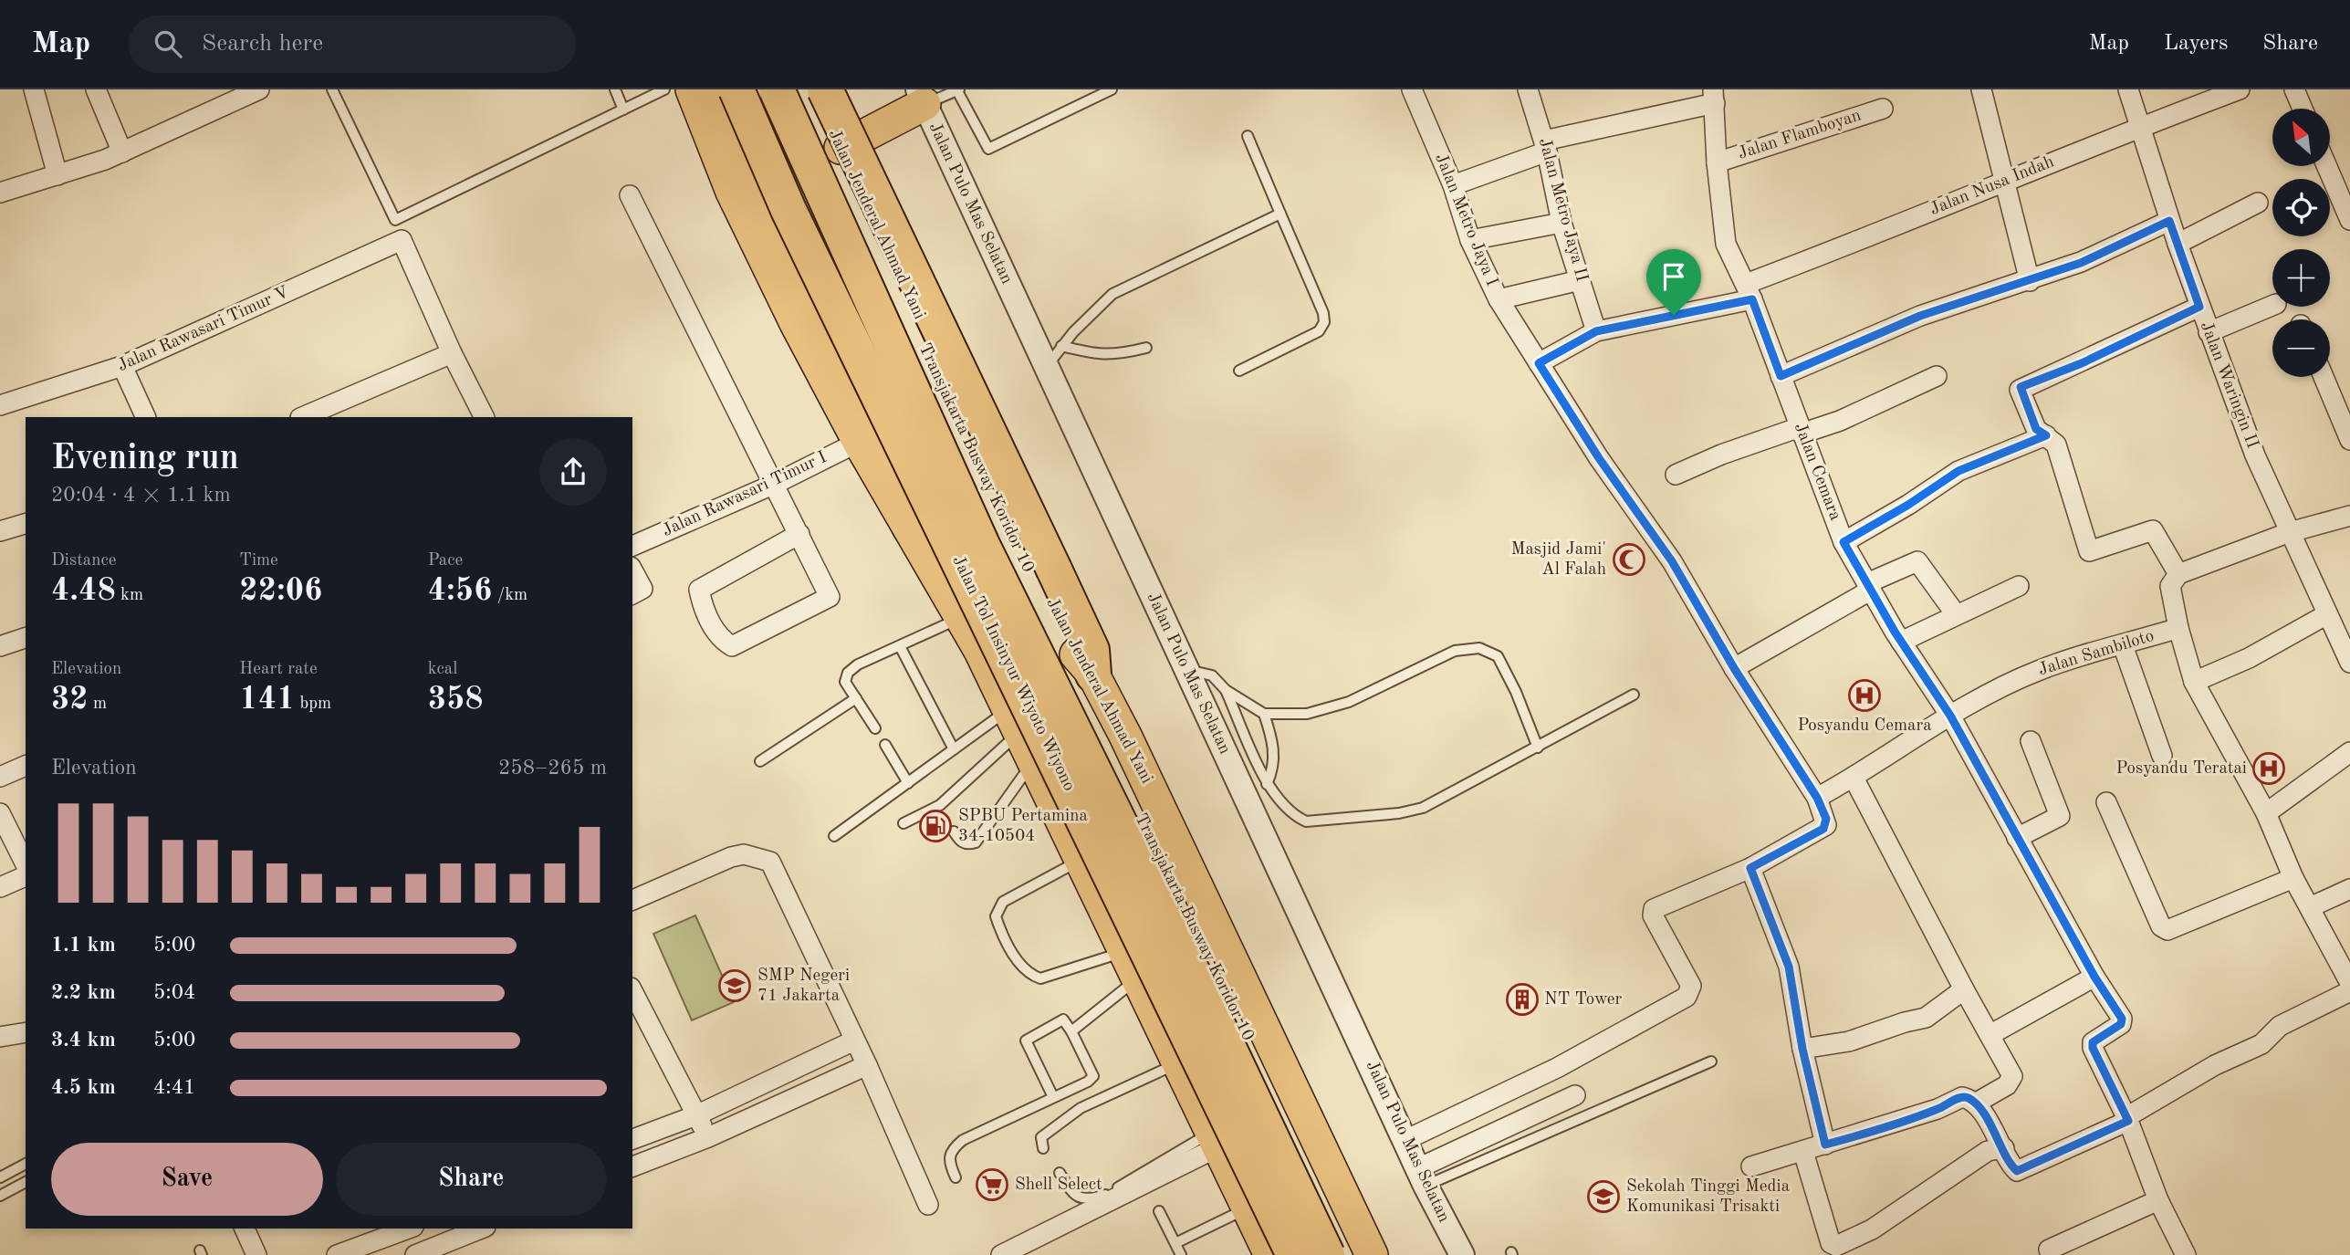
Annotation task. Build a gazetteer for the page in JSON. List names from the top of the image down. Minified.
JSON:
{"streets":{"highway":["Jalan Jenderal Ahmad Yani","Jalan Tol Insinyur Wiyoto Wiyono"],"street":["Jalan Flamboyan","Jalan Nusa Indah","Jalan Pulo Mas Selatan","Jalan Metro Jaya II","Jalan Metro Jaya I","Jalan Rawasari Timur V","Jalan Waringin II","Jalan Cemara","Jalan Rawasari Timur I","Jalan Sambiloto"],"lane":["Transjakarta Busway Koridor 10"]},"crossings":[["Jalan Flamboyan","Jalan Cemara"],["Jalan Nusa Indah","Jalan Metro Jaya II"],["Jalan Nusa Indah","Jalan Metro Jaya I"],["Jalan Nusa Indah","Jalan Waringin II"],["Jalan Nusa Indah","Jalan Cemara"],["Jalan Metro Jaya I","Jalan Sambiloto"],["Jalan Cemara","Jalan Sambiloto"]],"places":{"mosque":["Masjid Jami' Al Falah"],"hospital":["Posyandu Cemara","Posyandu Teratai"],"fuel station":["SPBU Pertamina 34-10504"],"school or university":["SMP Negeri 71 Jakarta","Sekolah Tinggi Media Komunikasi Trisakti"],"building":["NT Tower"],"supermarket":["Shell Select"]},"north":"top left","page":{"header":"Map","search":"Search here","nav":["Map","Layers","Share"],"map_buttons":["+","−"],"heading":["Evening run","20:04 · 4 × 1.1 km"],"stats":[["Distance","4.48 km"],["Time","22:06"],["Pace","4:56 /km"],["Elevation","32 m"],["Heart rate","141 bpm"],["kcal","358"]],"chart":["Elevation","258–265 m"],"list":[{"name":"1.1 km","note":"5:00"},{"name":"2.2 km","note":"5:04"},{"name":"3.4 km","note":"5:00"},{"name":"4.5 km","note":"4:41"}],"buttons":["Save","Share"]}}
